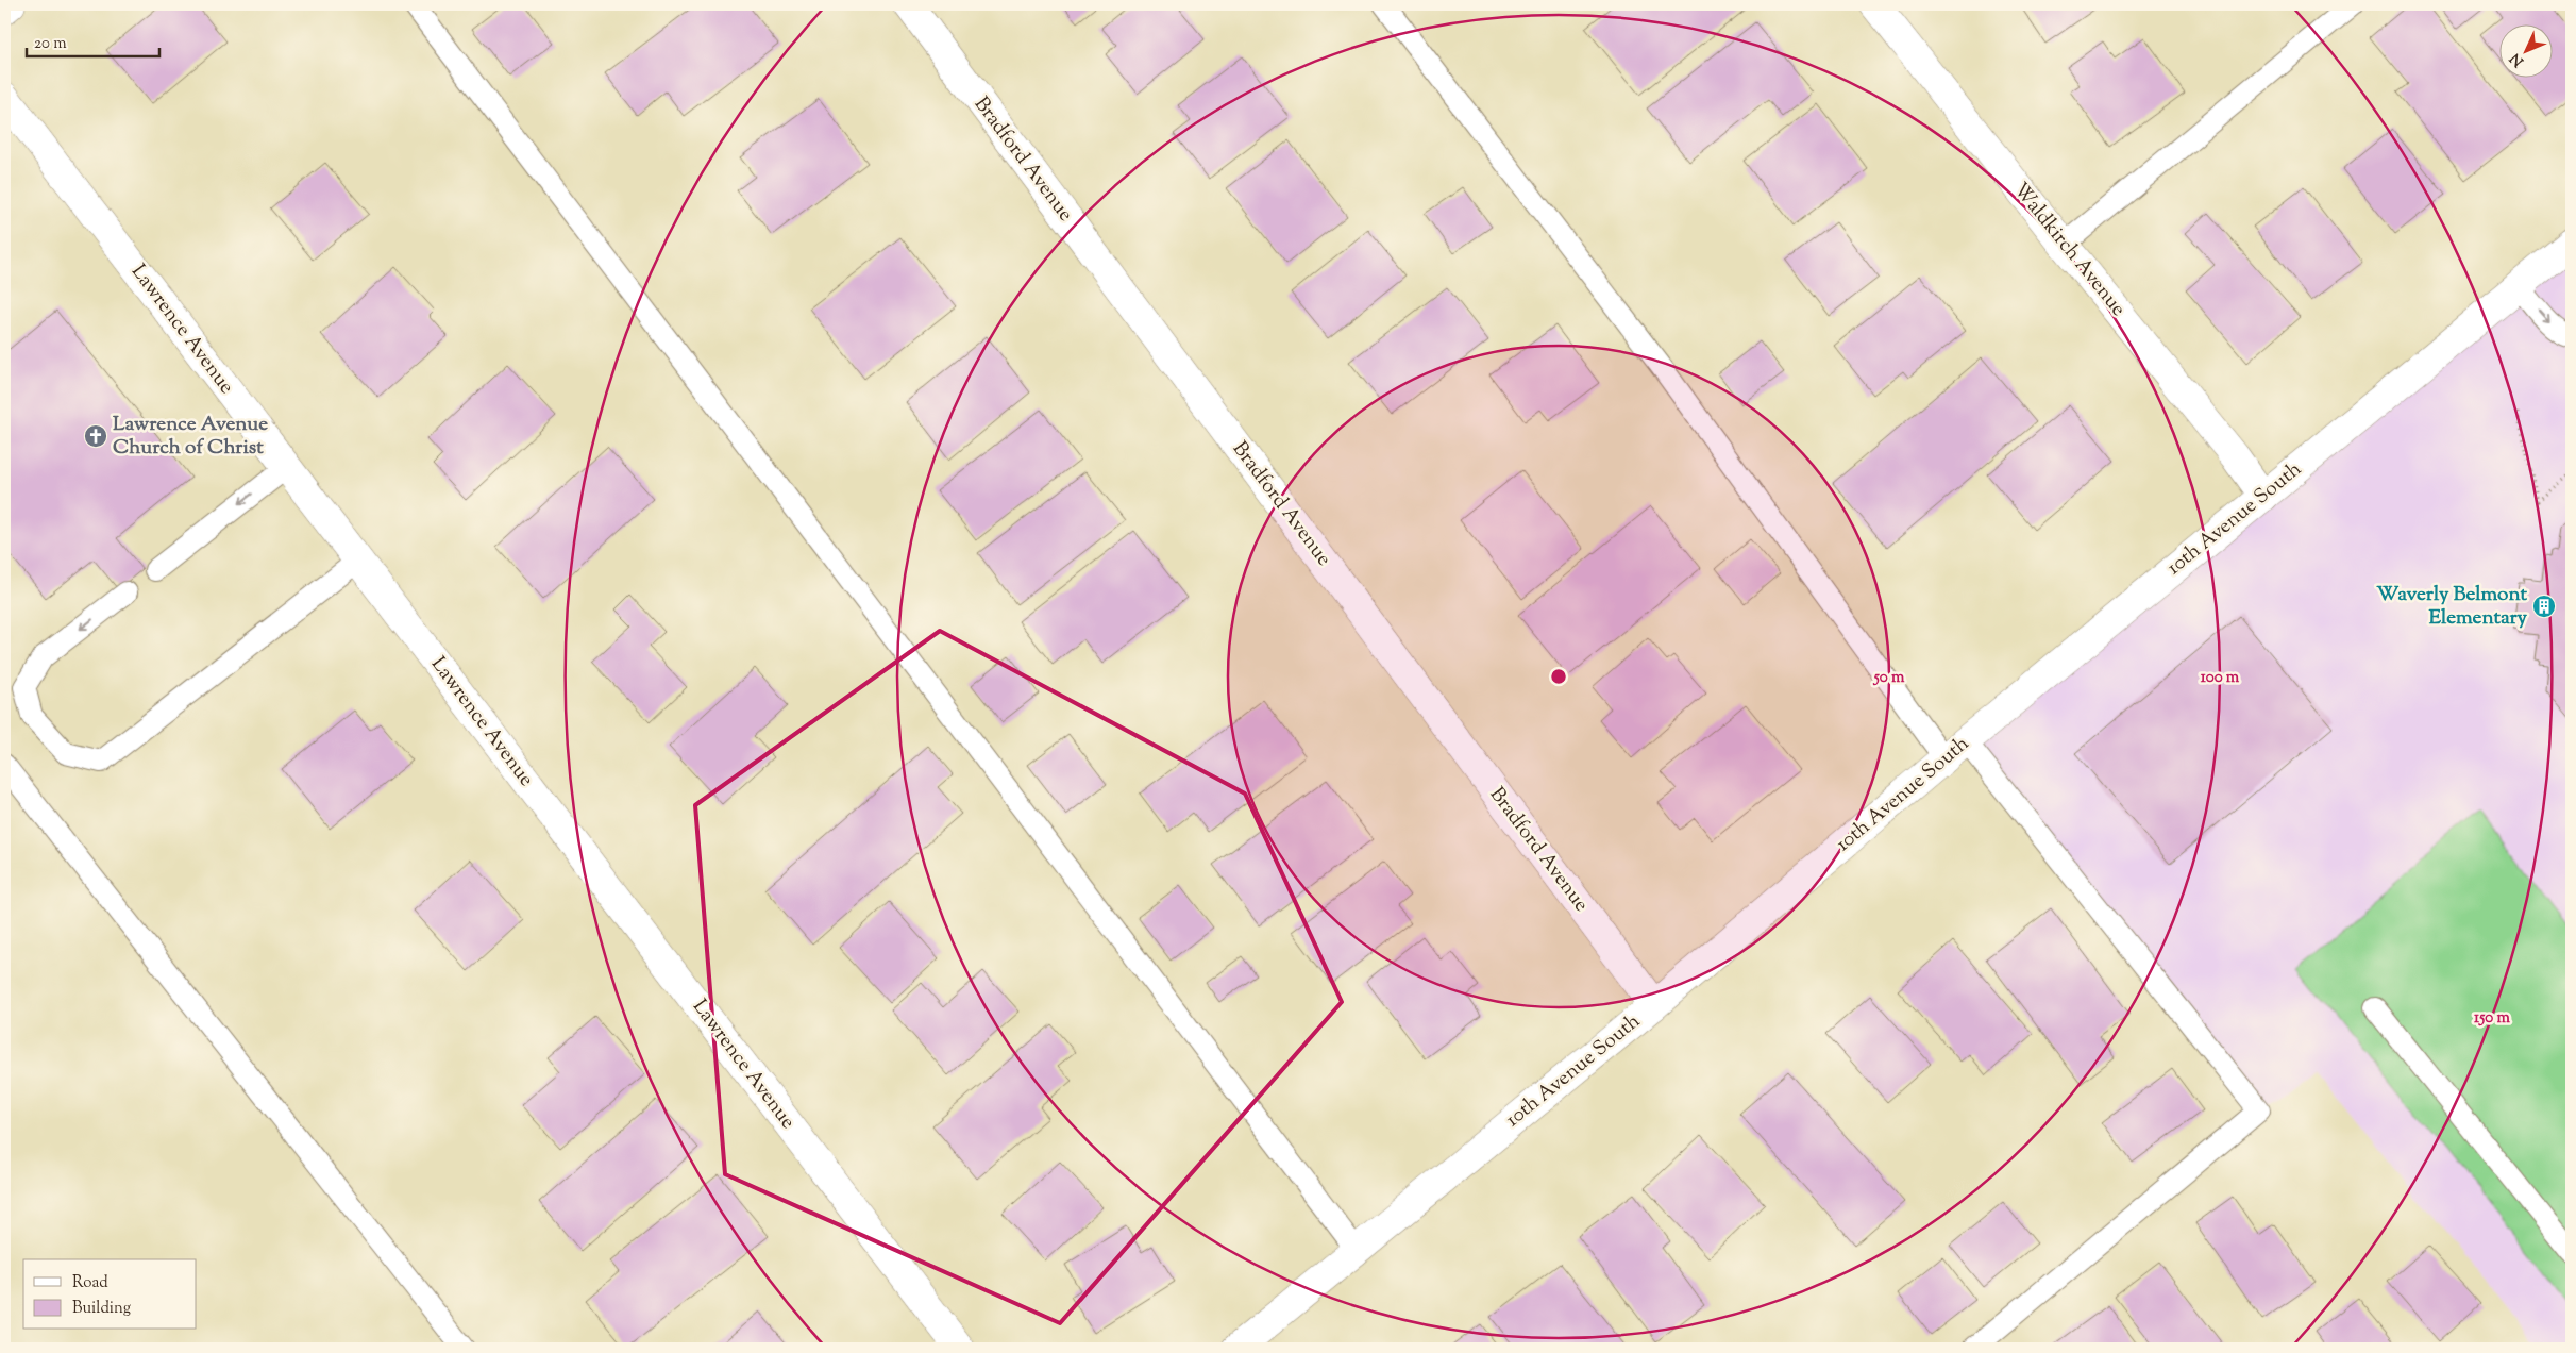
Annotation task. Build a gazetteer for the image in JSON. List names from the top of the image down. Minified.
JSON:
{"streets":{"street":["Bradford Avenue","Waldkirch Avenue","Lawrence Avenue","10th Avenue South"]},"crossings":[["Bradford Avenue","10th Avenue South"],["Waldkirch Avenue","10th Avenue South"]],"places":{"church":["Lawrence Avenue Church of Christ"],"building":["Waverly Belmont Elementary"]},"legend":["Road","Building"],"scale_bar":"20 m","north":"bottom left","rings":["50 m","100 m","150 m"]}
